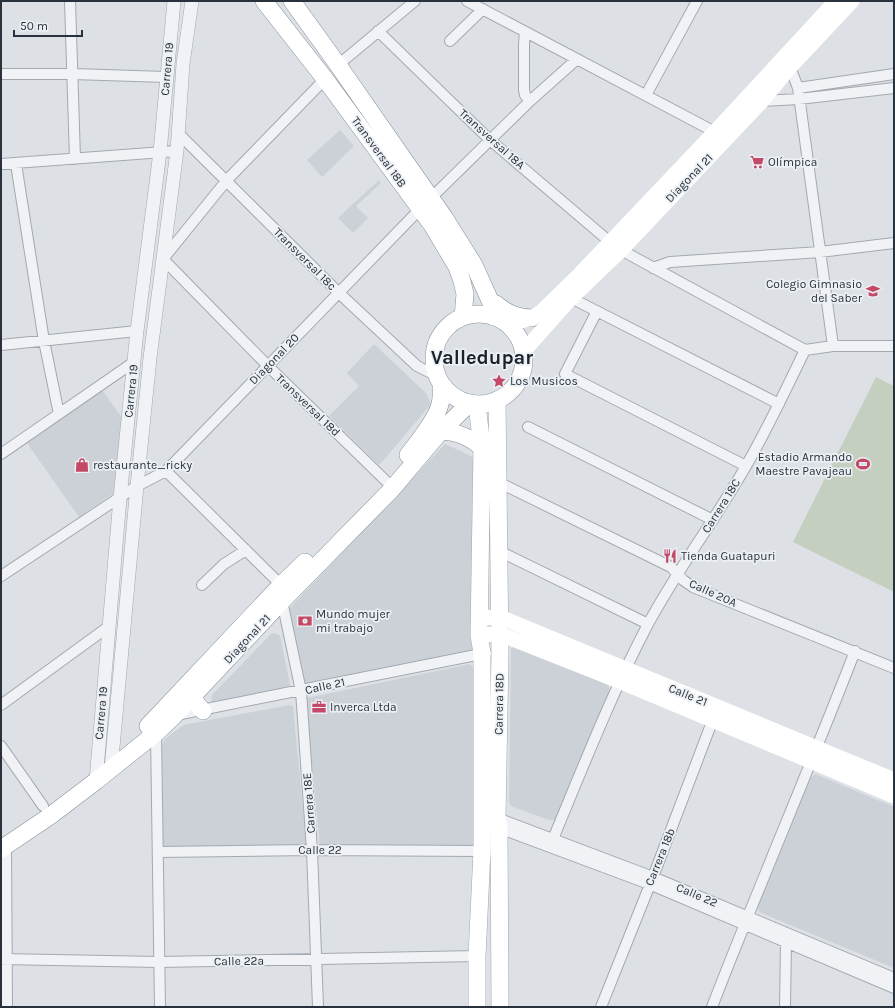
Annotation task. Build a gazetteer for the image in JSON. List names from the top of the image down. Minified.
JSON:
{"streets":{"main road":["Transversal 18B","Diagonal 21","Calle 21","Carrera 18D"],"street":["Carrera 19","Transversal 18A","Transversal 18c","Diagonal 20","Transversal 18d","Carrera 18C","Calle 20A","Carrera 18E","Calle 22","Carrera 18b","Calle 22a"]},"crossings":[["Carrera 19","Diagonal 21"],["Carrera 19","Transversal 18c"],["Carrera 19","Diagonal 20"],["Carrera 19","Transversal 18d"],["Transversal 18A","Diagonal 21"],["Transversal 18A","Diagonal 20"],["Transversal 18A","Carrera 18C"],["Transversal 18B","Diagonal 21"],["Transversal 18B","Transversal 18c"],["Transversal 18B","Diagonal 20"],["Transversal 18B","Carrera 18D"],["Diagonal 21","Transversal 18c"],["Diagonal 21","Transversal 18d"],["Diagonal 21","Calle 21"],["Diagonal 21","Carrera 18D"],["Diagonal 21","Carrera 18E"],["Transversal 18c","Diagonal 20"],["Transversal 18c","Carrera 18D"],["Diagonal 20","Transversal 18d"],["Carrera 18C","Calle 20A"],["Carrera 18C","Calle 21"],["Calle 20A","Carrera 18D"],["Calle 21","Carrera 18D"],["Calle 21","Carrera 18E"],["Calle 21","Carrera 18b"],["Carrera 18D","Calle 22"],["Carrera 18D","Calle 22a"],["Carrera 18E","Calle 22"],["Carrera 18E","Calle 22a"],["Calle 22","Carrera 18b"]],"districts":["Valledupar"],"places":{"supermarket":["Olímpica"],"school or university":["Colegio Gimnasio del Saber"],"place":["Los Musicos"],"sports":["Estadio Armando Maestre Pavajeau"],"shop":["restaurante_ricky"],"restaurant":["Tienda Guatapuri"],"bank":["Mundo mujer mi trabajo"],"office":["Inverca Ltda"]},"scale_bar":"50 m"}
